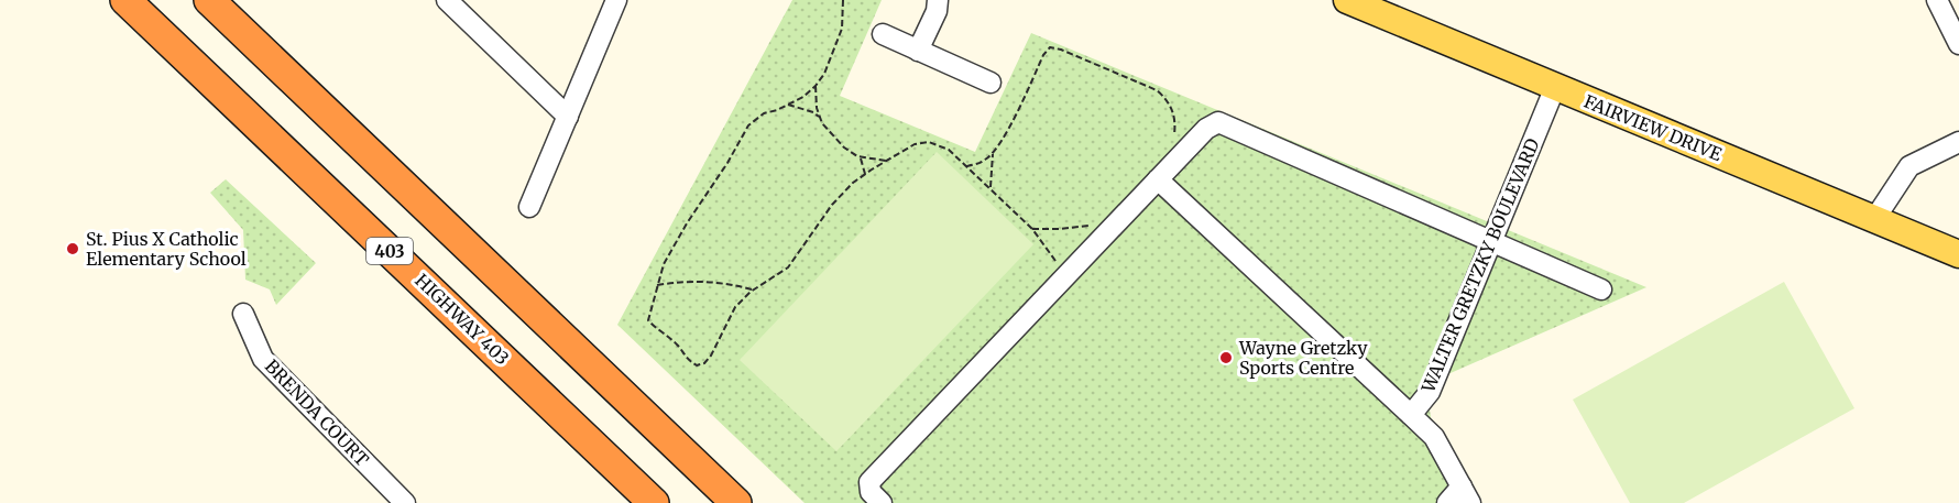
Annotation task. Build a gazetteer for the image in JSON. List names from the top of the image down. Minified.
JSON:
{"streets":{"highway":["403","HIGHWAY 403"],"main road":["FAIRVIEW DRIVE"],"street":["WALTER GRETZKY BOULEVARD","BRENDA COURT"]},"crossings":[["FAIRVIEW DRIVE","WALTER GRETZKY BOULEVARD"]],"places":["St. Pius X Catholic Elementary School","Wayne Gretzky Sports Centre"]}
